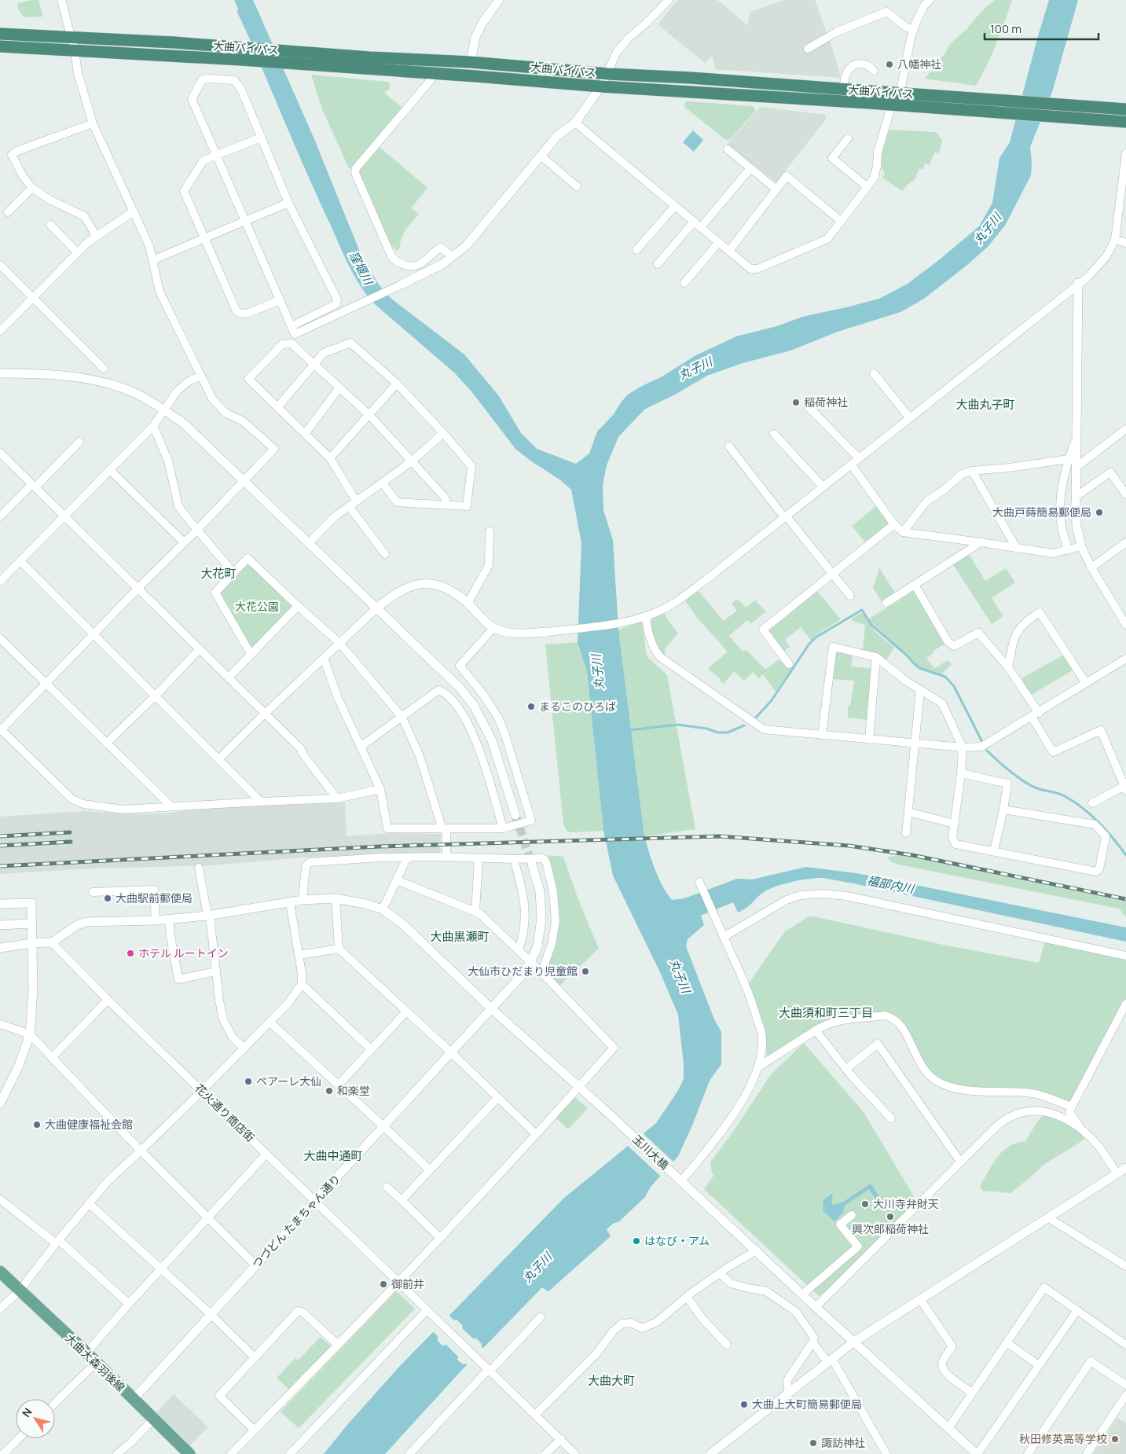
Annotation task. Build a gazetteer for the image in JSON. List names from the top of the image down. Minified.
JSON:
{"streets":{"highway":["大曲バイパス"],"main road":["大曲大森羽後線"],"street":["花火通り商店街","玉川大橋","つづどん たまちゃん通り"]},"crossings":[["花火通り商店街","玉川大橋"],["花火通り商店街","つづどん たまちゃん通り"],["玉川大橋","つづどん たまちゃん通り"],["つづどん たまちゃん通り","大曲大森羽後線"]],"districts":["大曲丸子町","大花町","大曲黒瀬町","大曲須和町三丁目","大曲中通町","大曲大町"],"water":["丸子川","窪堰川","福部内川"],"parks":["大花公園"],"places":["八幡神社","稲荷神社","大曲戸蒔簡易郵便局","まるこのひろば","大曲駅前郵便局","ホテル ルートイン","大仙市ひだまり児童館","ペアーレ大仙","和楽堂","大曲健康福祉会館","大川寺弁財天","興次郎稲荷神社","はなび・アム","御前井","大曲上大町簡易郵便局","秋田修英高等学校","諏訪神社"],"scale_bar":"100 m","north":"top left"}
